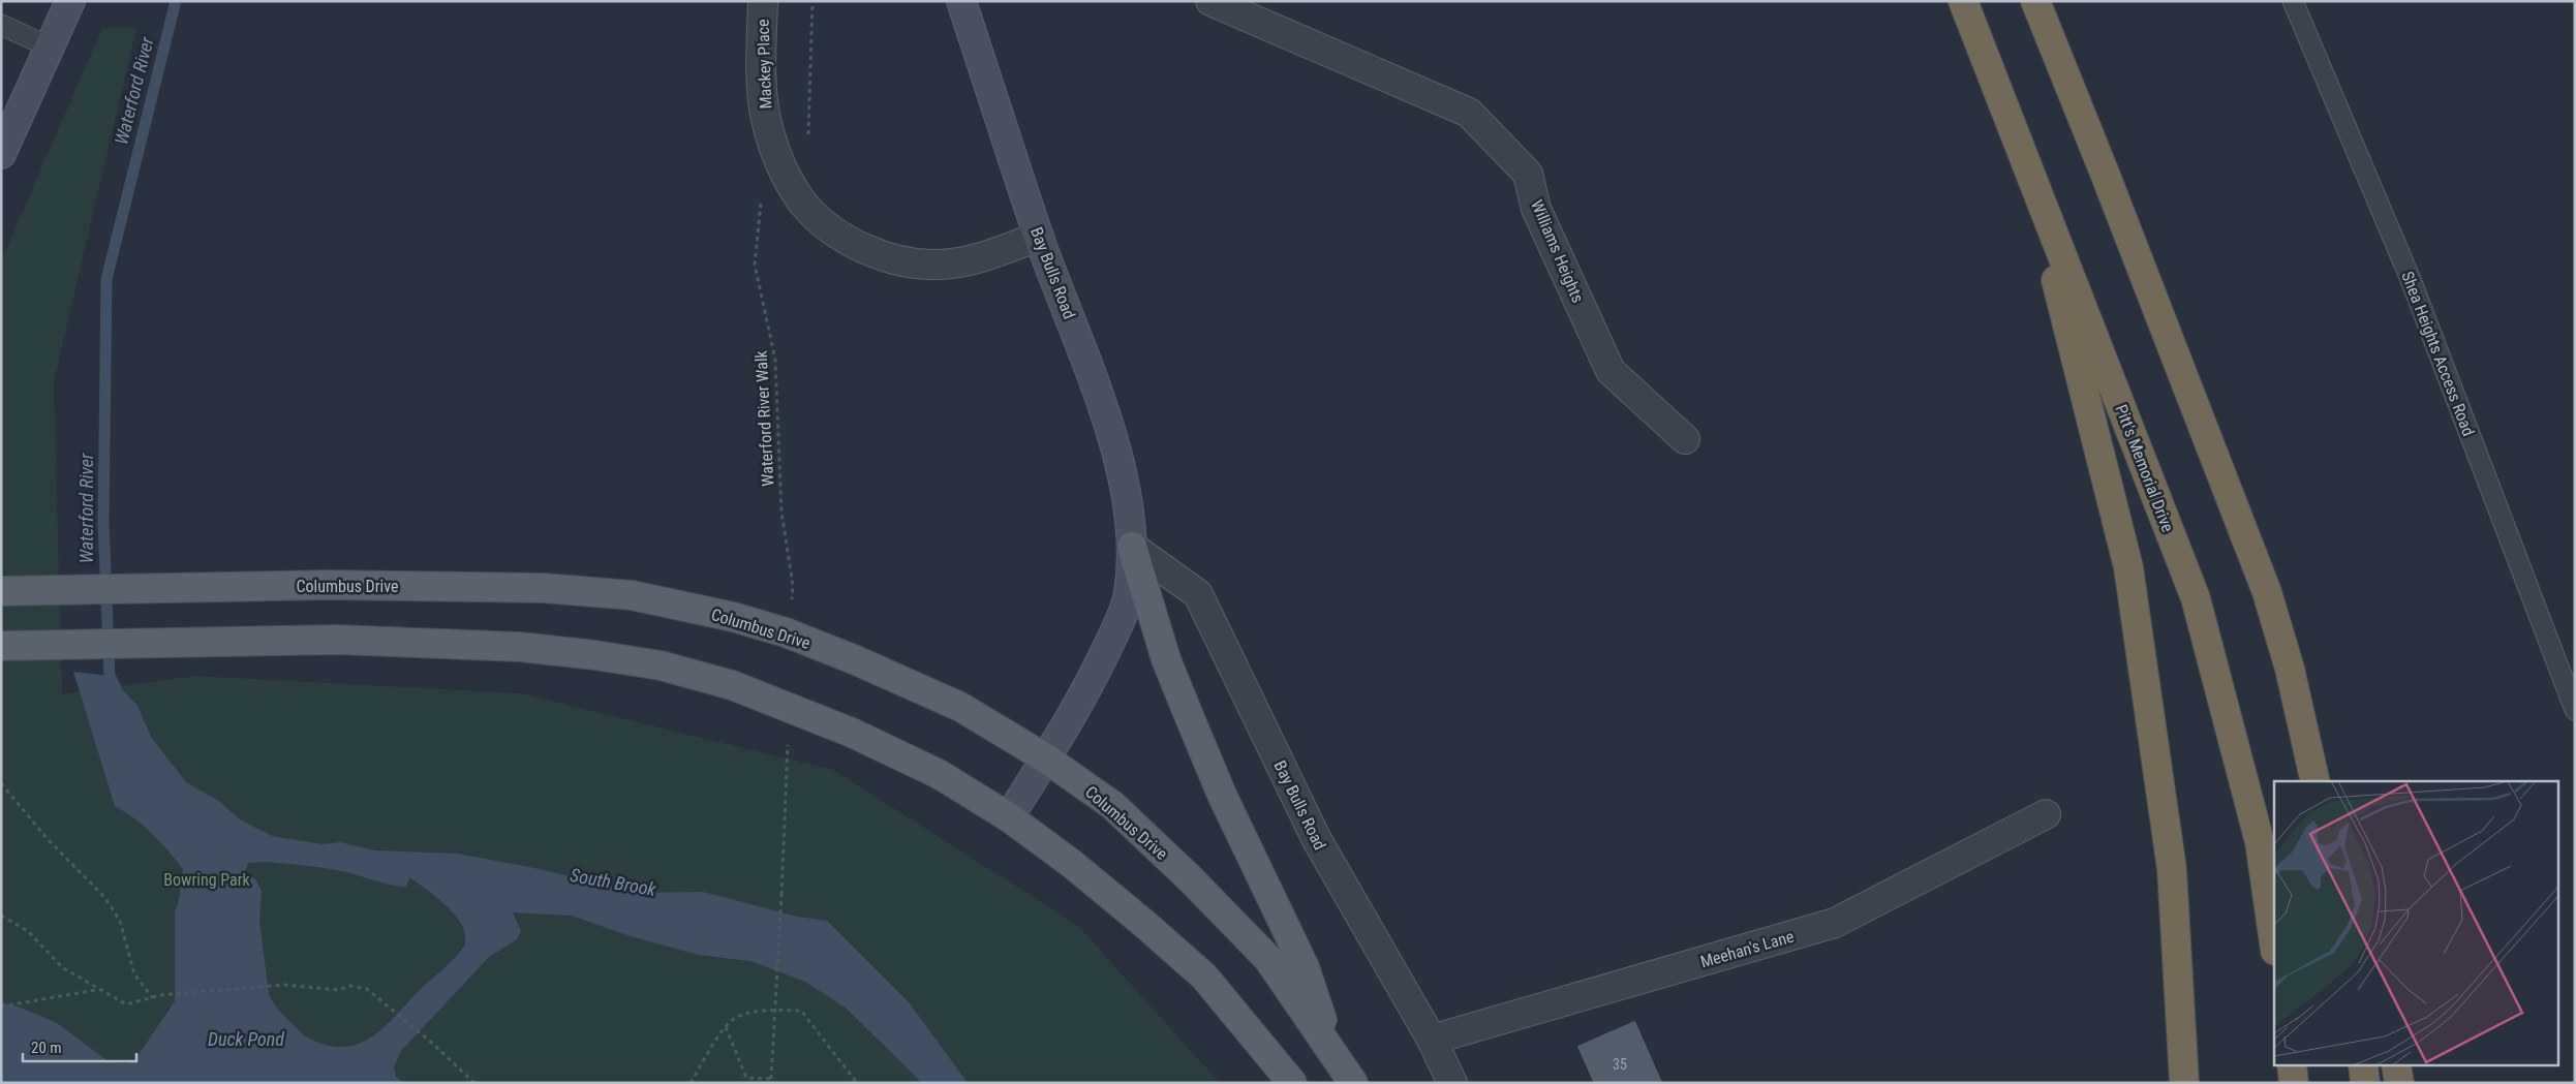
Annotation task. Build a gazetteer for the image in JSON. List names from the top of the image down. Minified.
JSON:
{"streets":{"highway":["Pitt's Memorial Drive"],"main road":["Columbus Drive"],"street":["Mackey Place","Williams Heights","Bay Bulls Road","Meehan's Lane"],"lane":["Shea Heights Access Road"],"path":["Waterford River Walk"]},"crossings":[["Mackey Place","Bay Bulls Road"],["Bay Bulls Road","Columbus Drive"],["Bay Bulls Road","Meehan's Lane"]],"water":["Waterford River","South Brook","Duck Pond"],"parks":["Bowring Park"],"house_numbers":["35"],"scale_bar":"20 m"}
